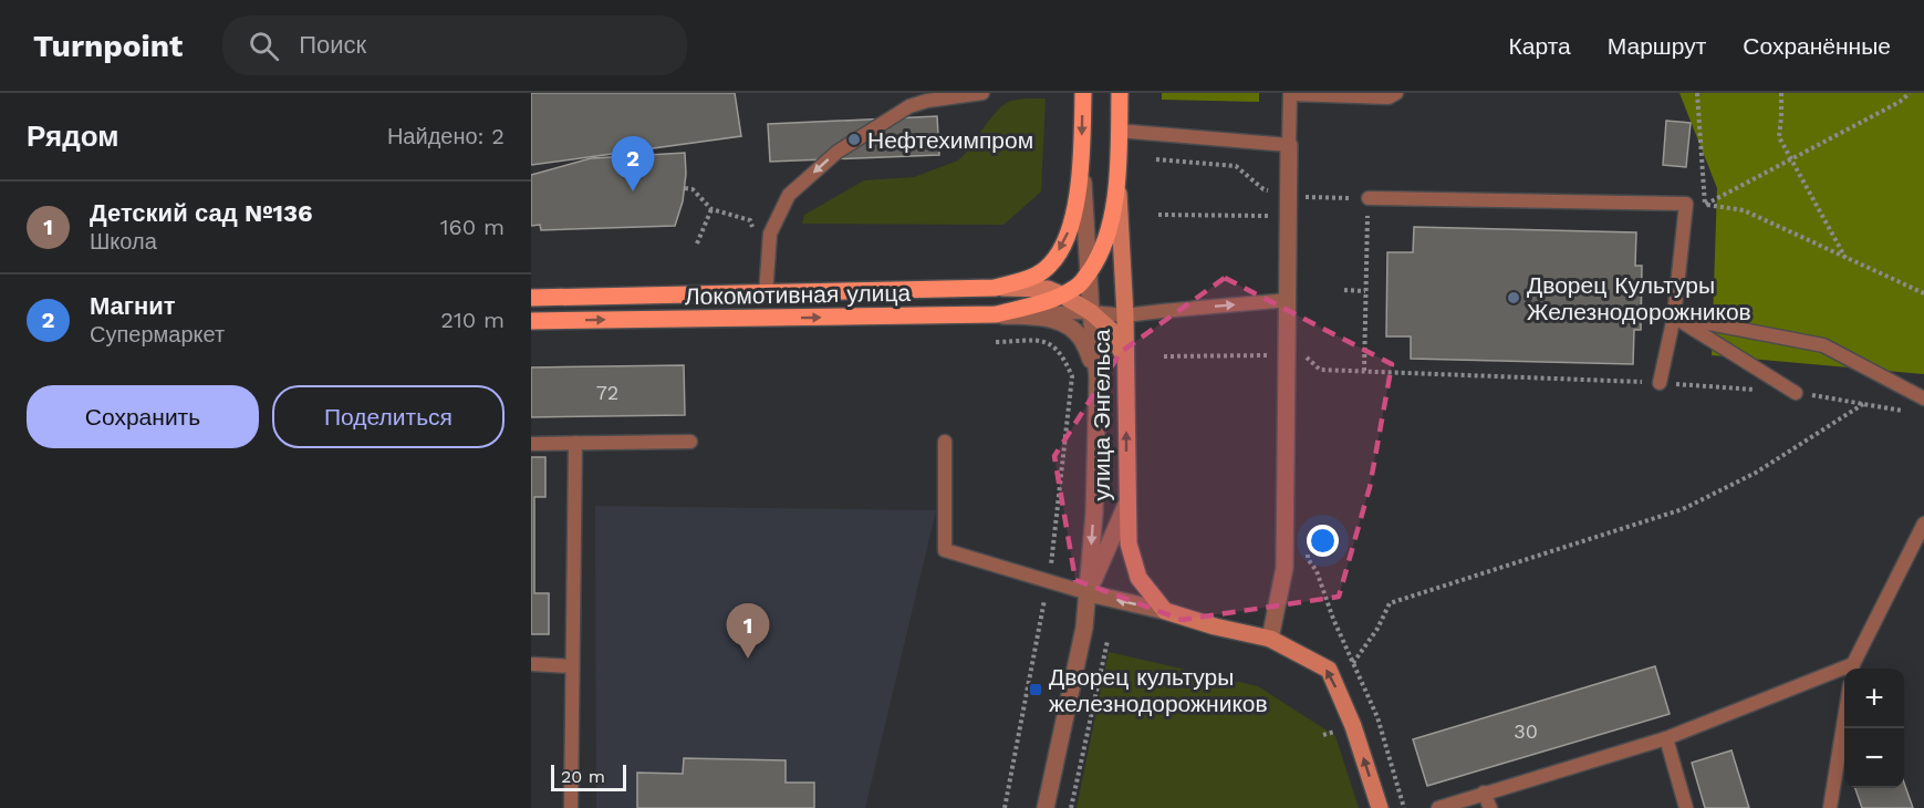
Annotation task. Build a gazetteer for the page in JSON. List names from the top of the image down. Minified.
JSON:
{"streets":{"main road":["Локомотивная улица","улица Энгельса"]},"crossings":[["Локомотивная улица","улица Энгельса"]],"places":{"other":["Нефтехимпром","Дворец Культуры Железнодорожников"],"transit":["Дворец культуры железнодорожников"]},"house_numbers":["72","30"],"scale_bar":"20 m","page":{"header":"Turnpoint","search":"Поиск","nav":["Карта","Маршрут","Сохранённые"],"heading":["Рядом","Найдено: 2"],"pins":["2","1"],"list":[{"mark":"1","name":"Детский сад №136","note":"Школа","value":"160 m"},{"mark":"2","name":"Магнит","note":"Супермаркет","value":"210 m"}],"buttons":["Сохранить","Поделиться"],"map_buttons":["+","−"],"scale":"20 m"}}
